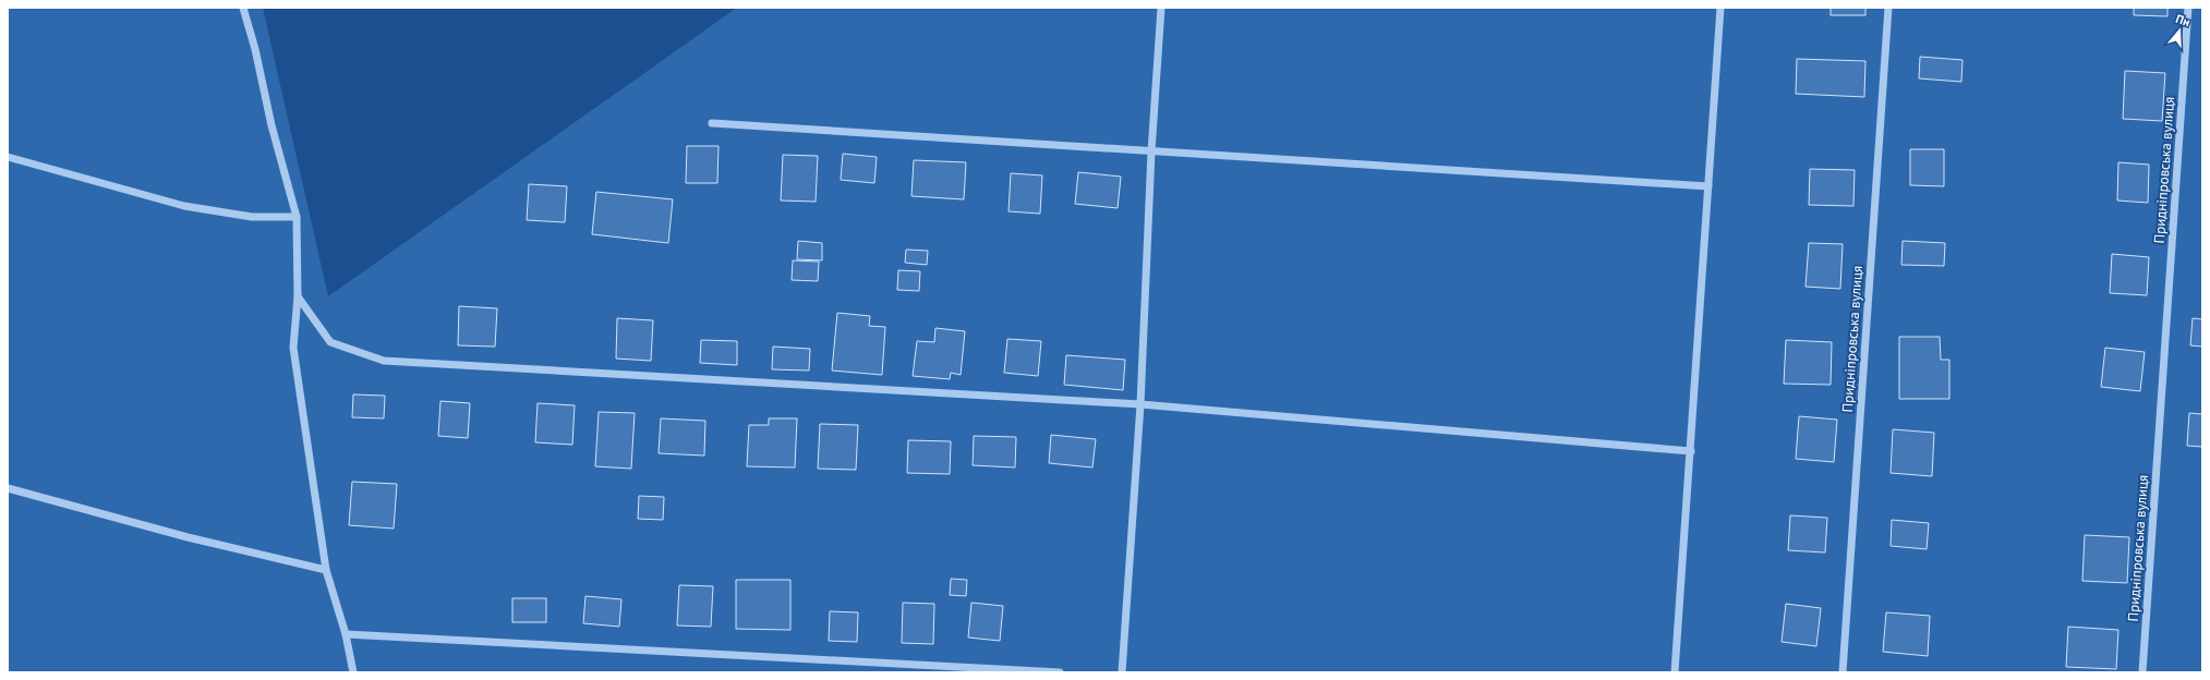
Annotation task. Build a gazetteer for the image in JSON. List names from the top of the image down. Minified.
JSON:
{"streets":{"street":["Придніпровська вулиця"]},"north":"top"}
